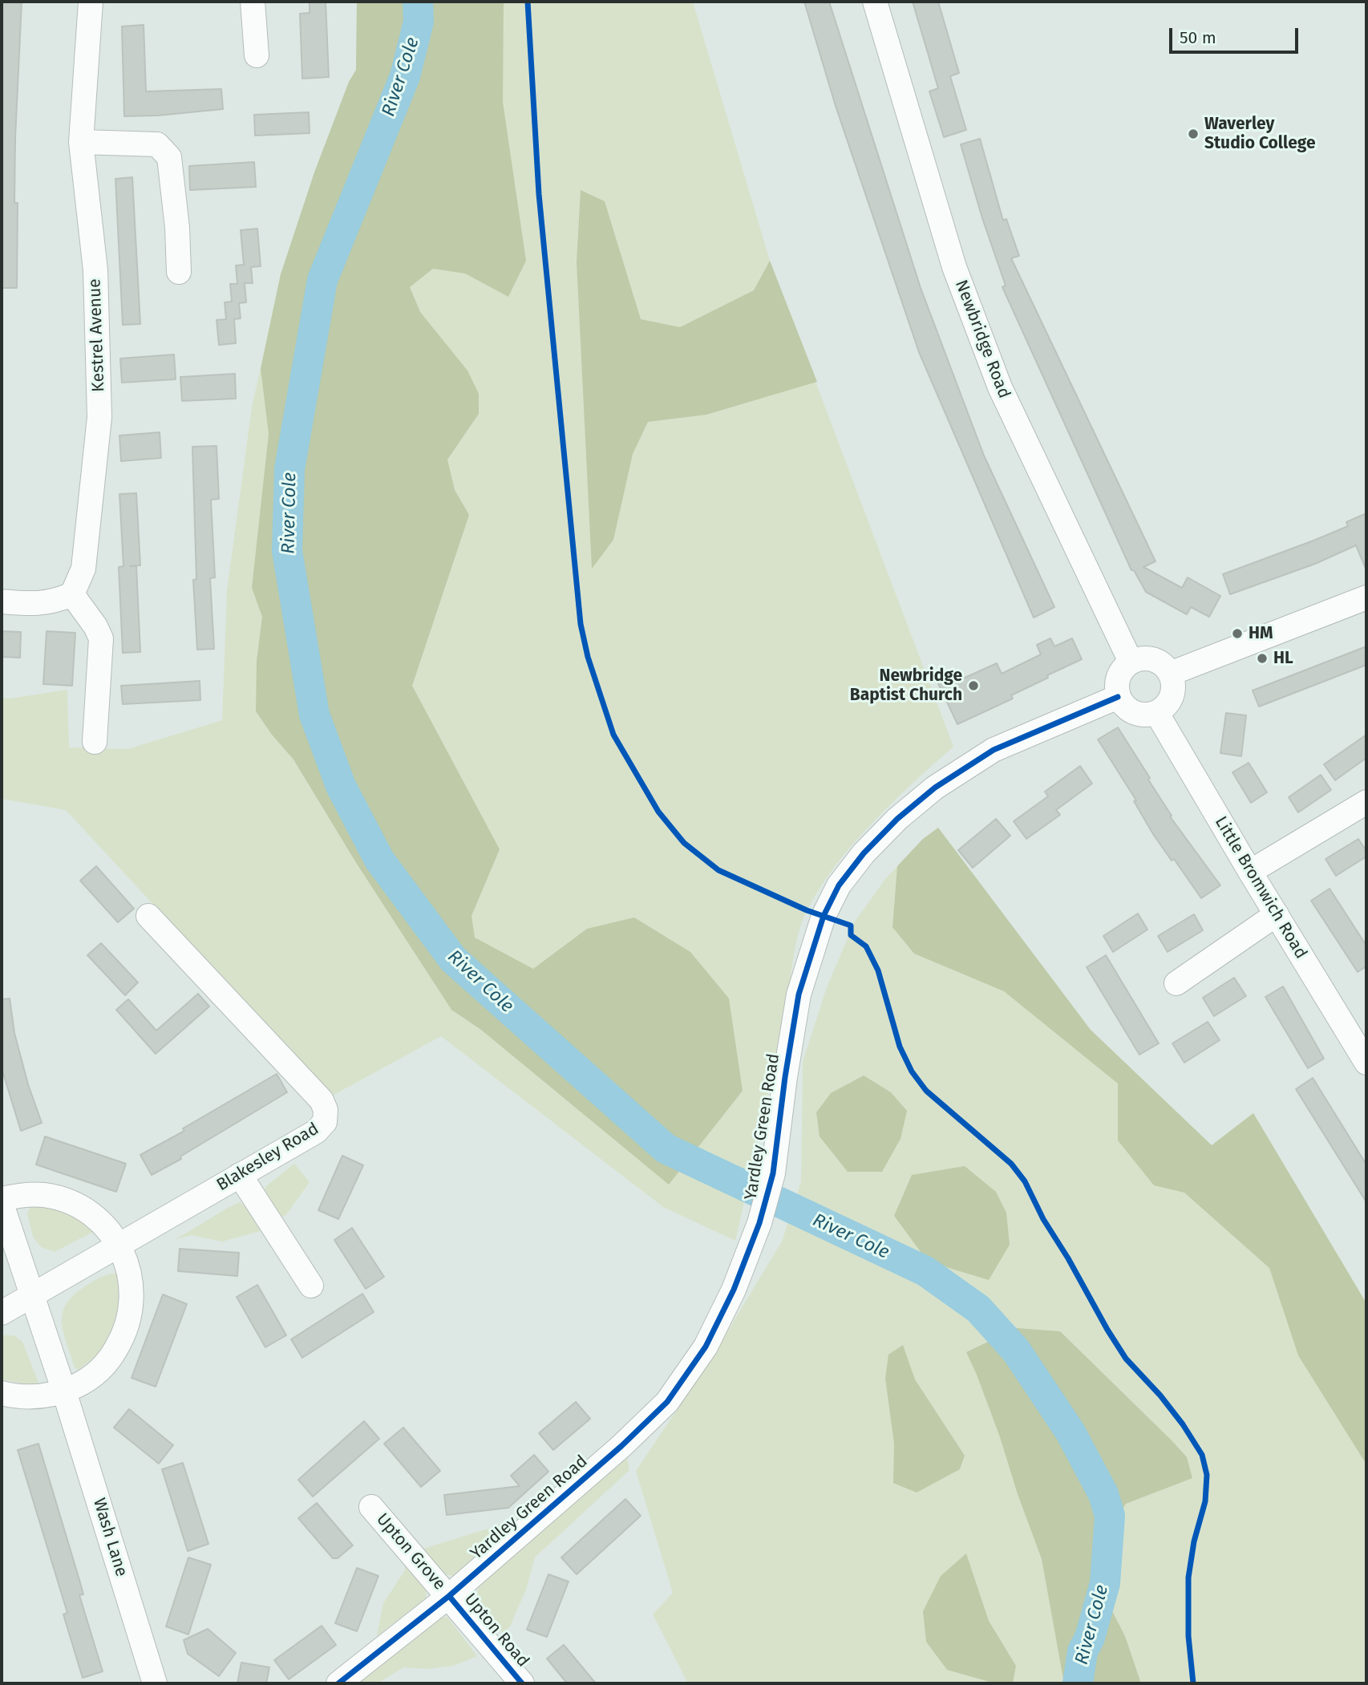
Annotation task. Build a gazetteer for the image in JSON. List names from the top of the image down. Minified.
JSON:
{"streets":{"street":["Kestrel Avenue","Newbridge Road","Little Bromwich Road","Yardley Green Road","Blakesley Road","Wash Lane","Upton Grove","Upton Road"]},"crossings":[["Newbridge Road","Little Bromwich Road"],["Newbridge Road","Yardley Green Road"],["Little Bromwich Road","Yardley Green Road"],["Yardley Green Road","Upton Grove"],["Yardley Green Road","Upton Road"],["Blakesley Road","Wash Lane"],["Upton Grove","Upton Road"]],"water":["River Cole"],"places":["Waverley Studio College","HM","HL","Newbridge Baptist Church"],"scale_bar":"50 m"}
